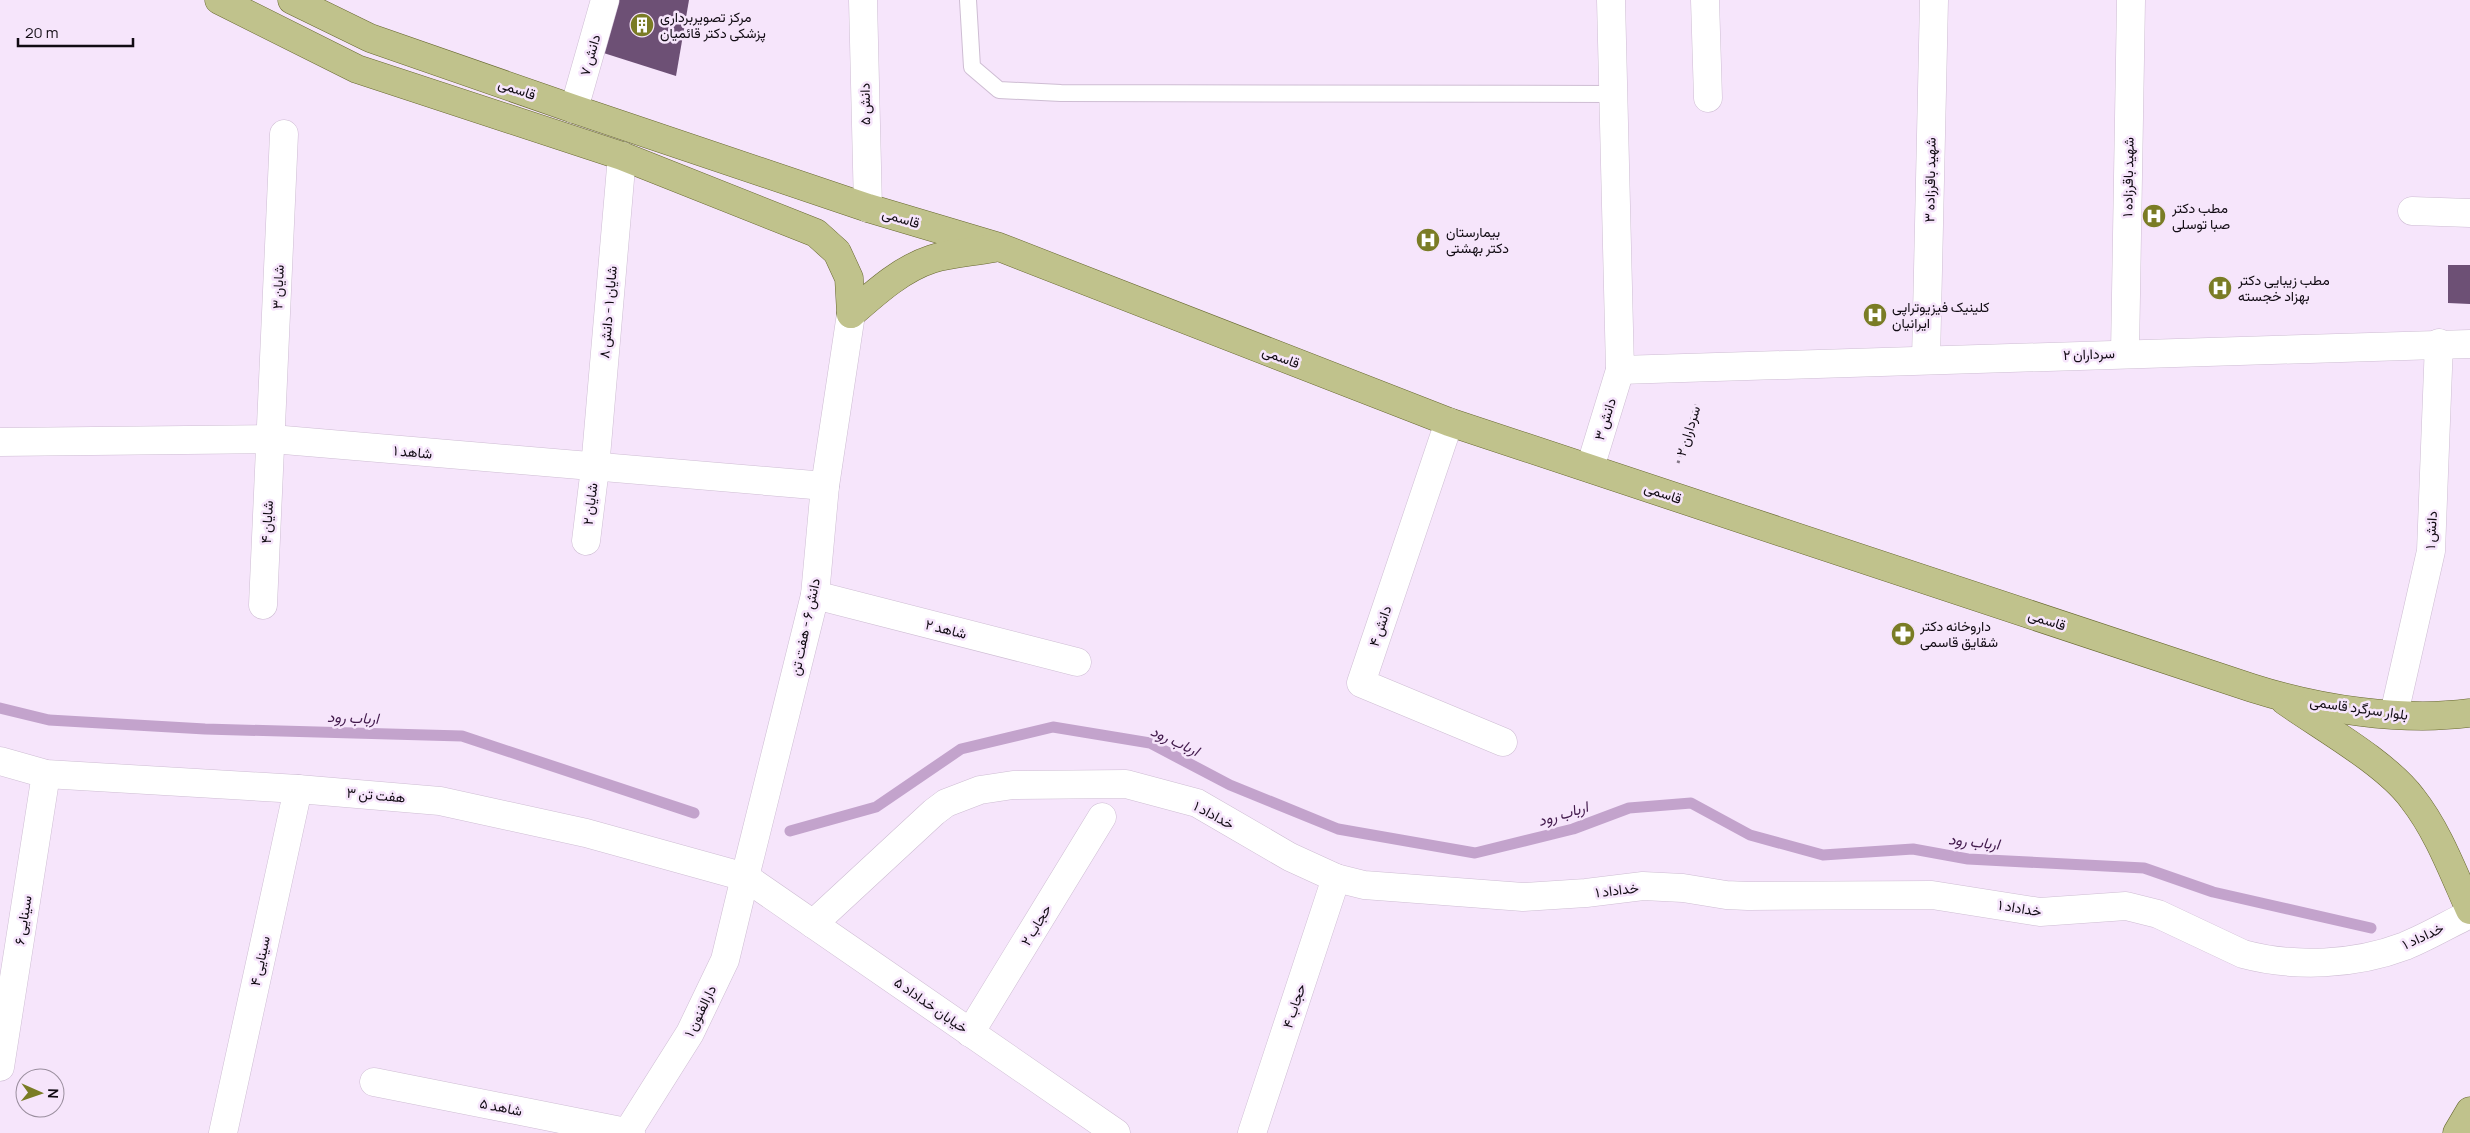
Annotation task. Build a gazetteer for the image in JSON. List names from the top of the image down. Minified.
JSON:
{"streets":{"main road":["قاسمی","بلوار سرگرد قاسمی"],"street":["دانش ۷","دانش ۵","شهید باقرزاده ۱","شهید باقرزاده ۳","شایان ۳","شایان ۱ - دانش ۸","سرداران ۲","دانش ۳","شاهد ۱","شایان ۲","شایان ۴","دانش ۱","دانش ۴","دانش ۶ - هفت تن","شاهد ۲","هفت تن ۳","خداداد ۱","سینایی ۶","حجاب ۲","سینایی ۴","خیابان خداداد ۵","حجاب ۴","دارالفنون ۱","شاهد ۵"]},"crossings":[["دانش ۷","قاسمی"],["قاسمی","دانش ۵"],["قاسمی","سرداران ۲"],["قاسمی","دانش ۳"],["قاسمی","دانش ۴"],["قاسمی","بلوار سرگرد قاسمی"],["شهید باقرزاده ۱","سرداران ۲"],["شهید باقرزاده ۳","سرداران ۲"],["شایان ۳","شاهد ۱"],["شایان ۳","شایان ۴"],["شایان ۱ - دانش ۸","شاهد ۱"],["شایان ۱ - دانش ۸","شایان ۲"],["سرداران ۲","دانش ۳"],["سرداران ۲","دانش ۱"],["شاهد ۱","شایان ۲"],["شاهد ۱","شایان ۴"],["شاهد ۱","دانش ۶ - هفت تن"],["دانش ۱","بلوار سرگرد قاسمی"],["دانش ۶ - هفت تن","شاهد ۲"],["دانش ۶ - هفت تن","هفت تن ۳"],["دانش ۶ - هفت تن","خیابان خداداد ۵"],["دانش ۶ - هفت تن","دارالفنون ۱"],["هفت تن ۳","سینایی ۶"],["هفت تن ۳","سینایی ۴"],["هفت تن ۳","خیابان خداداد ۵"],["هفت تن ۳","دارالفنون ۱"],["خداداد ۱","خیابان خداداد ۵"],["خداداد ۱","حجاب ۴"],["حجاب ۲","خیابان خداداد ۵"],["خیابان خداداد ۵","دارالفنون ۱"],["دارالفنون ۱","شاهد ۵"]],"water":["ارباب رود"],"places":{"building":["مرکز تصویربرداری پزشکی دکتر قائمیان"],"hospital":["مطب دکتر صبا توسلی","بیمارستان دکتر بهشتی","مطب زیبایی دکتر بهزاد خجسته","کلینیک فیزیوتراپی ایرانیان"],"pharmacy":["داروخانه دکتر شقایق قاسمی"]},"scale_bar":"20 m","north":"right"}
